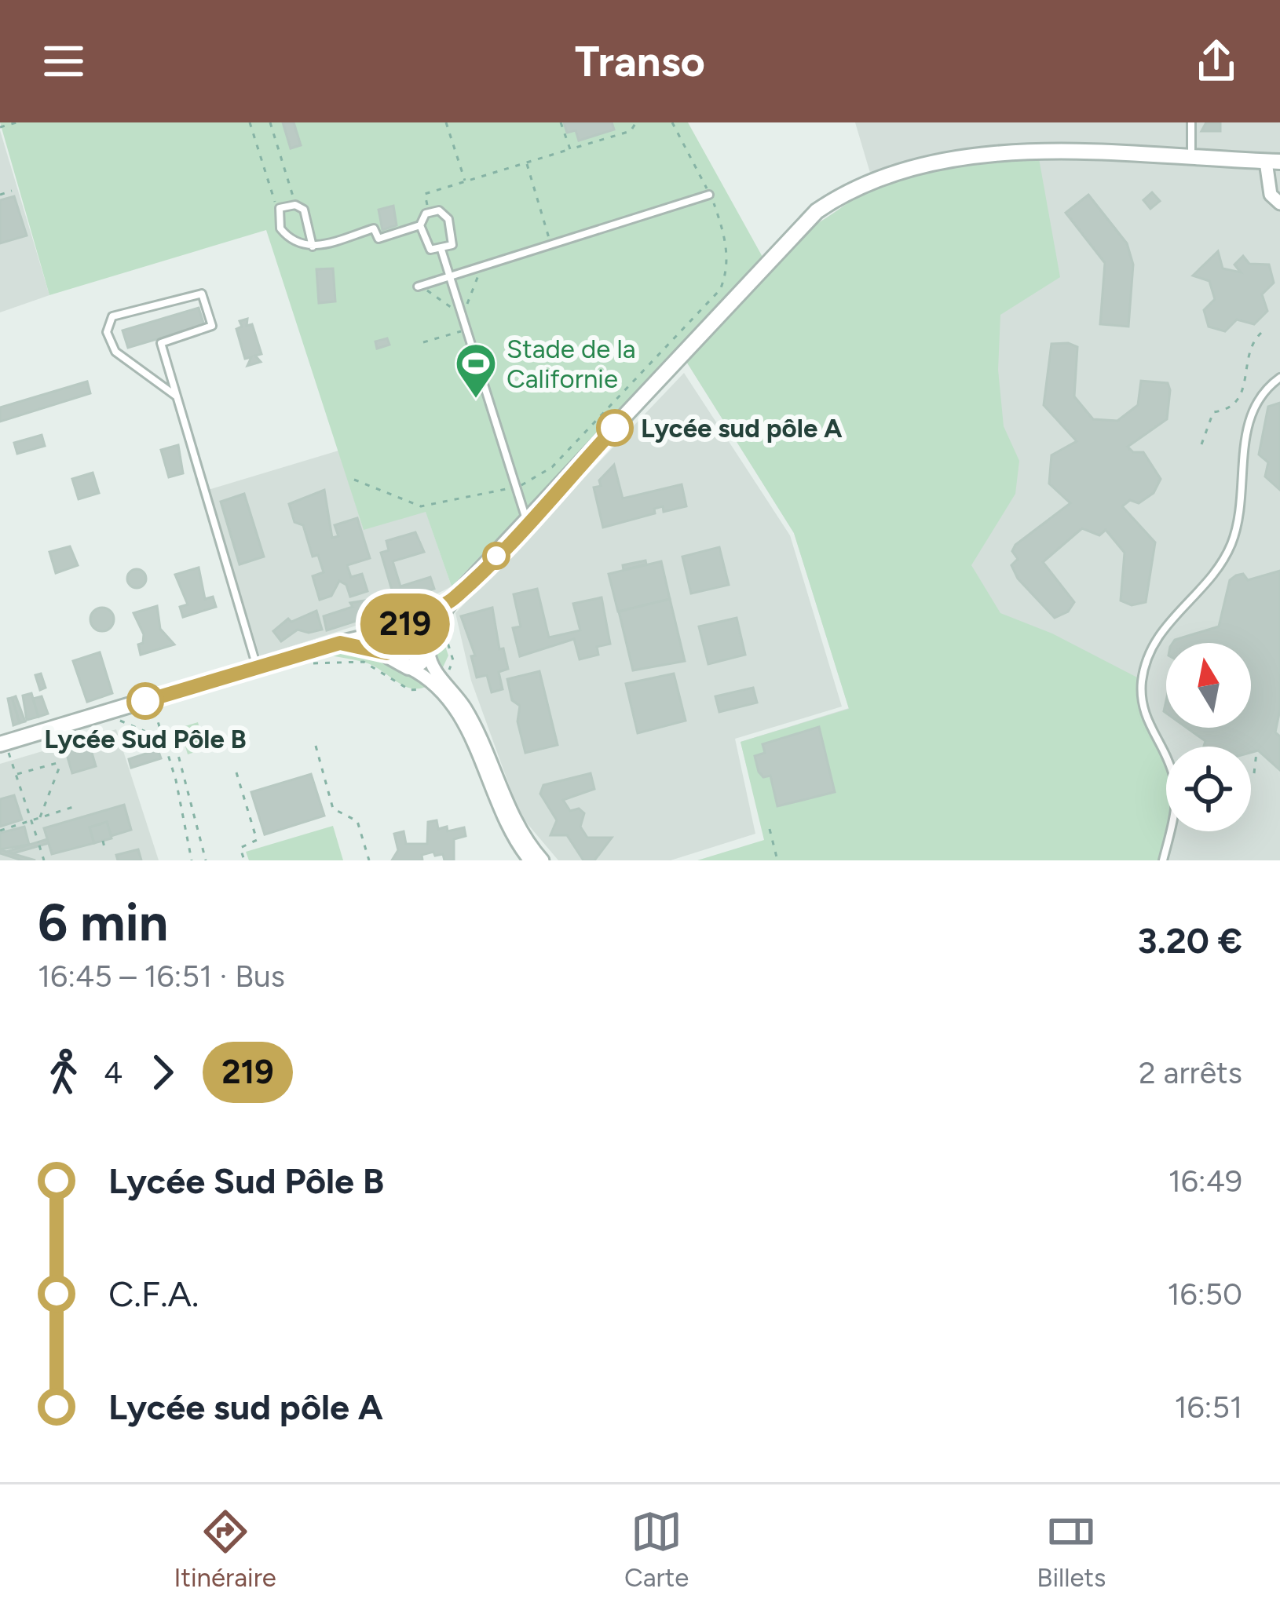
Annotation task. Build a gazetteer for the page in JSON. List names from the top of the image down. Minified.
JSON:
{"places":{"sports":["Stade de la Californie"],"other":["Lycée sud pôle A","Lycée Sud Pôle B"]},"lines":["bus line 219"],"north":"top","page":{"header":"Transo","on_map":"219","heading":["6 min","16:45 – 16:51 · Bus","3.20 €"],"legs":["4","219","2 arrêts"],"list":[{"name":"Lycée Sud Pôle B","value":"16:49"},{"name":"C.F.A.","value":"16:50"},{"name":"Lycée sud pôle A","value":"16:51"}],"tabs":["Itinéraire","Carte","Billets"]}}
